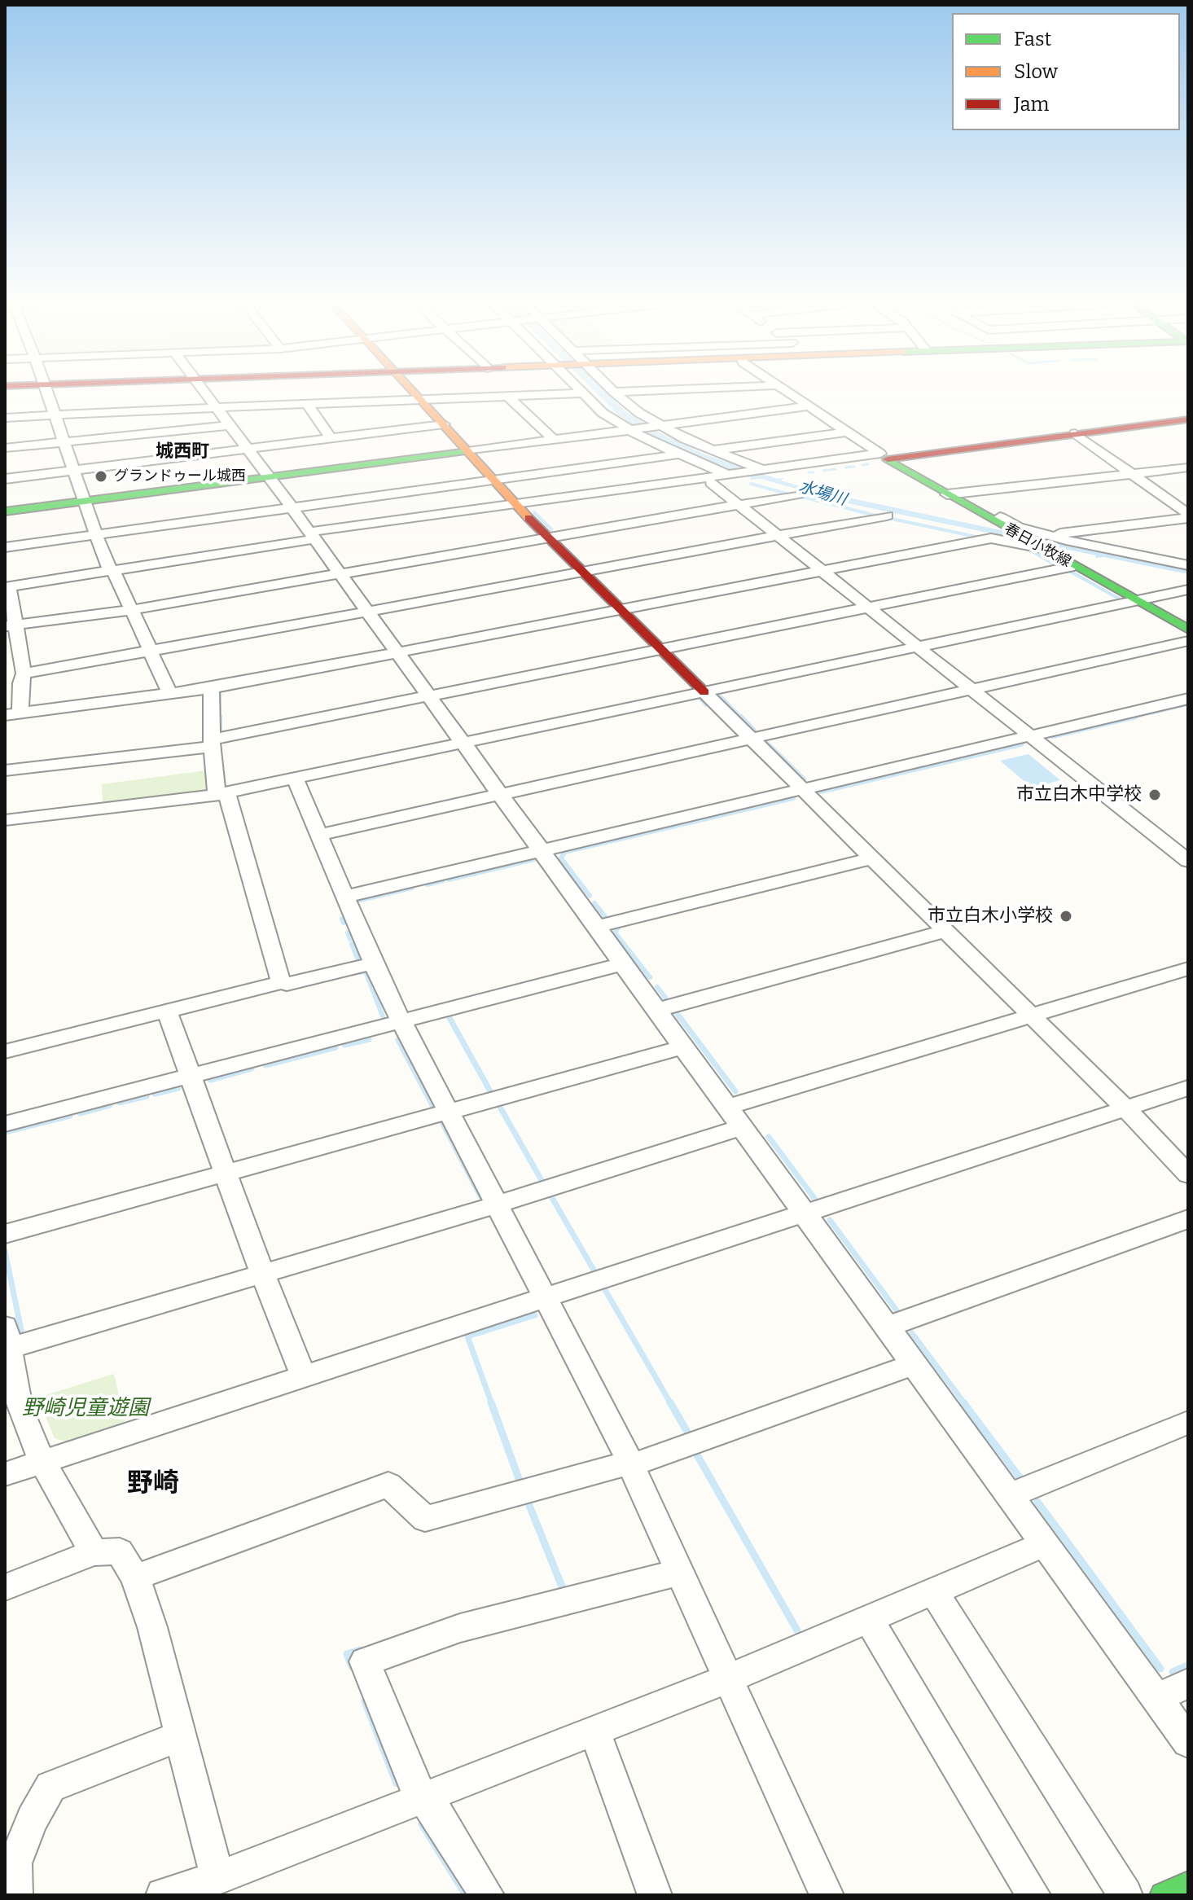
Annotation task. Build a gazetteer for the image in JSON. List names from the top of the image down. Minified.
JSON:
{"streets":{"street":["春日小牧線"]},"districts":["城西町","野崎"],"water":["水場川"],"parks":["野崎児童遊園"],"places":["グランドゥール城西","市立白木中学校","市立白木小学校"],"legend":["Fast","Slow","Jam"]}
